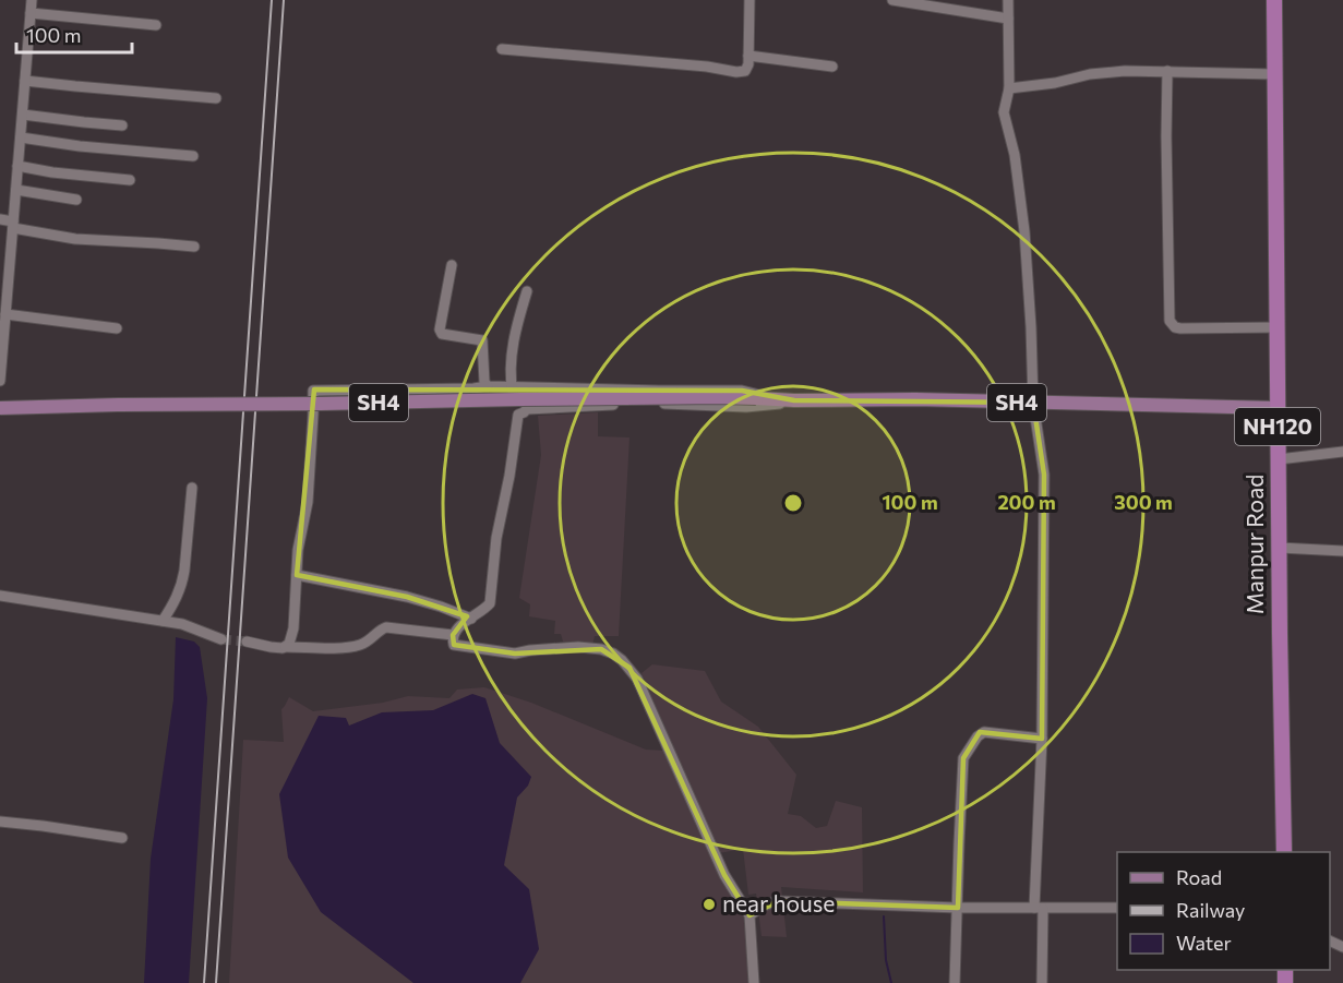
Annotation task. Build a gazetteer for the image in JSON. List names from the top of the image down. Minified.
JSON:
{"streets":{"highway":["NH120","Manpur Road"],"main road":["SH4"]},"crossings":[["SH4","Manpur Road"]],"places":["near house"],"legend":["Road","Railway","Water"],"scale_bar":"100 m","rings":["100 m","200 m","300 m"]}
